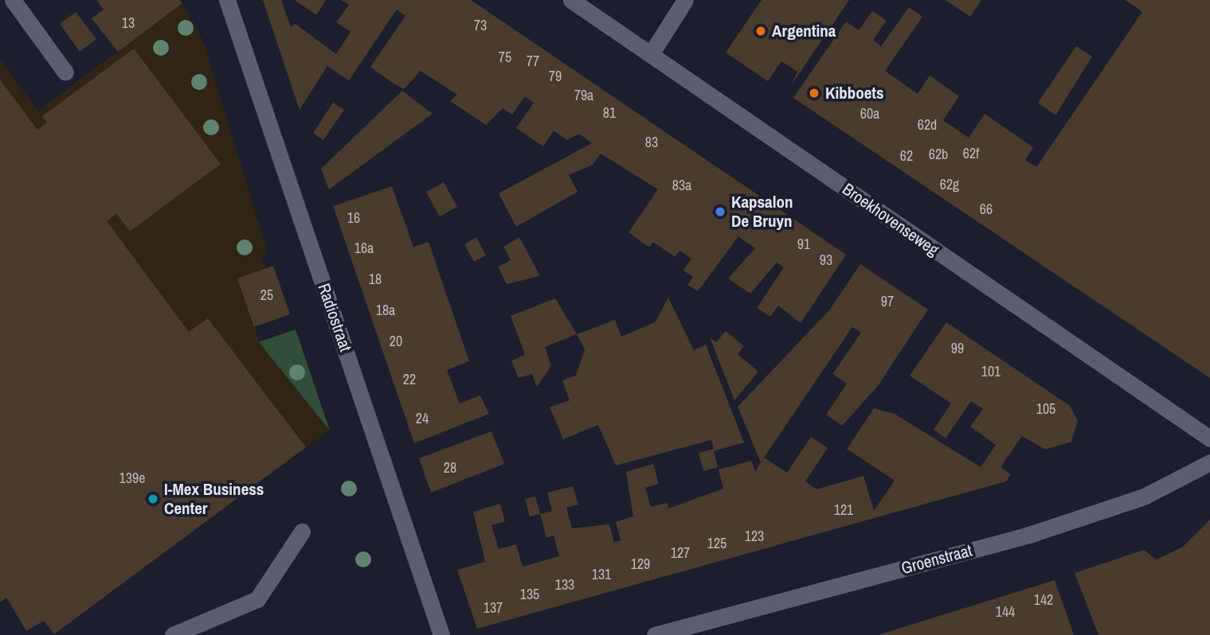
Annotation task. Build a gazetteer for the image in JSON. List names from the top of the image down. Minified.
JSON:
{"streets":{"street":["Broekhovenseweg","Radiostraat","Groenstraat"]},"places":["Argentina","Kibboets","Kapsalon De Bruyn","I-Mex Business Center"],"house_numbers":["13","73","75","77","79","79a","81","60a","62d","83","62f","62b","62","62g","83a","66","16","91","16a","93","18","25","97","18a","20","99","101","22","105","24","28","139e","121","123","125","127","129","131","133","135","142","137","144"]}
